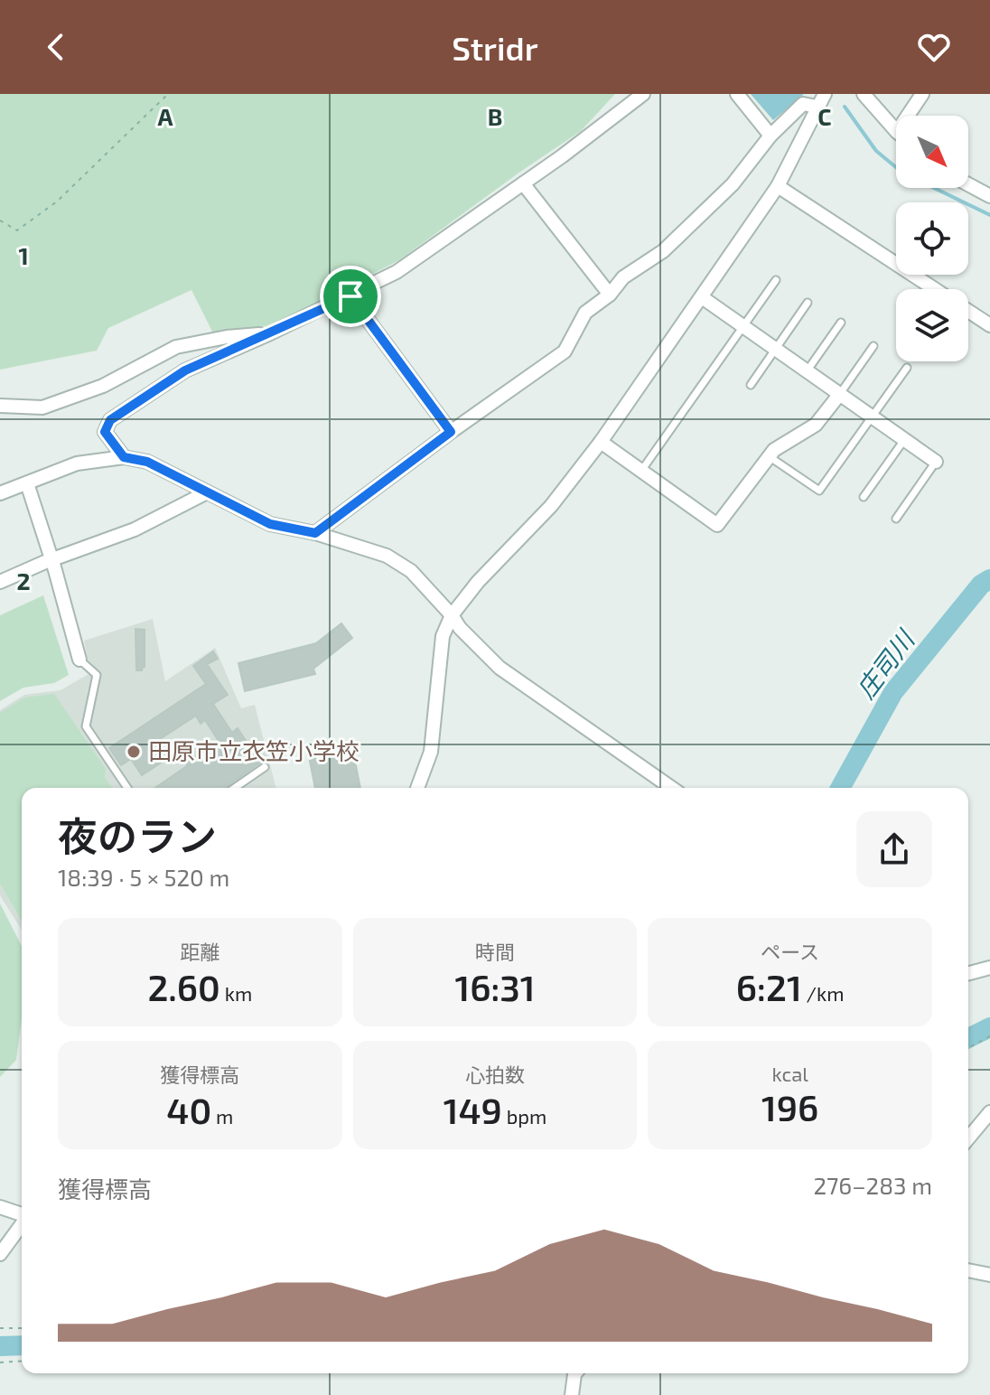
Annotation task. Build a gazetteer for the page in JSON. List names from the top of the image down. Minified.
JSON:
{"water":["庄司川"],"places":["田原市立衣笠小学校"],"north":"bottom right","page":{"header":"Stridr","heading":["夜のラン","18:39 · 5 × 520 m"],"stats":[["距離","2.60 km"],["時間","16:31"],["ペース","6:21 /km"],["獲得標高","40 m"],["心拍数","149 bpm"],["kcal","196"]],"chart":["獲得標高","276–283 m"]},"grid":{"columns":["A","B","C"],"rows":["1","2"]}}
